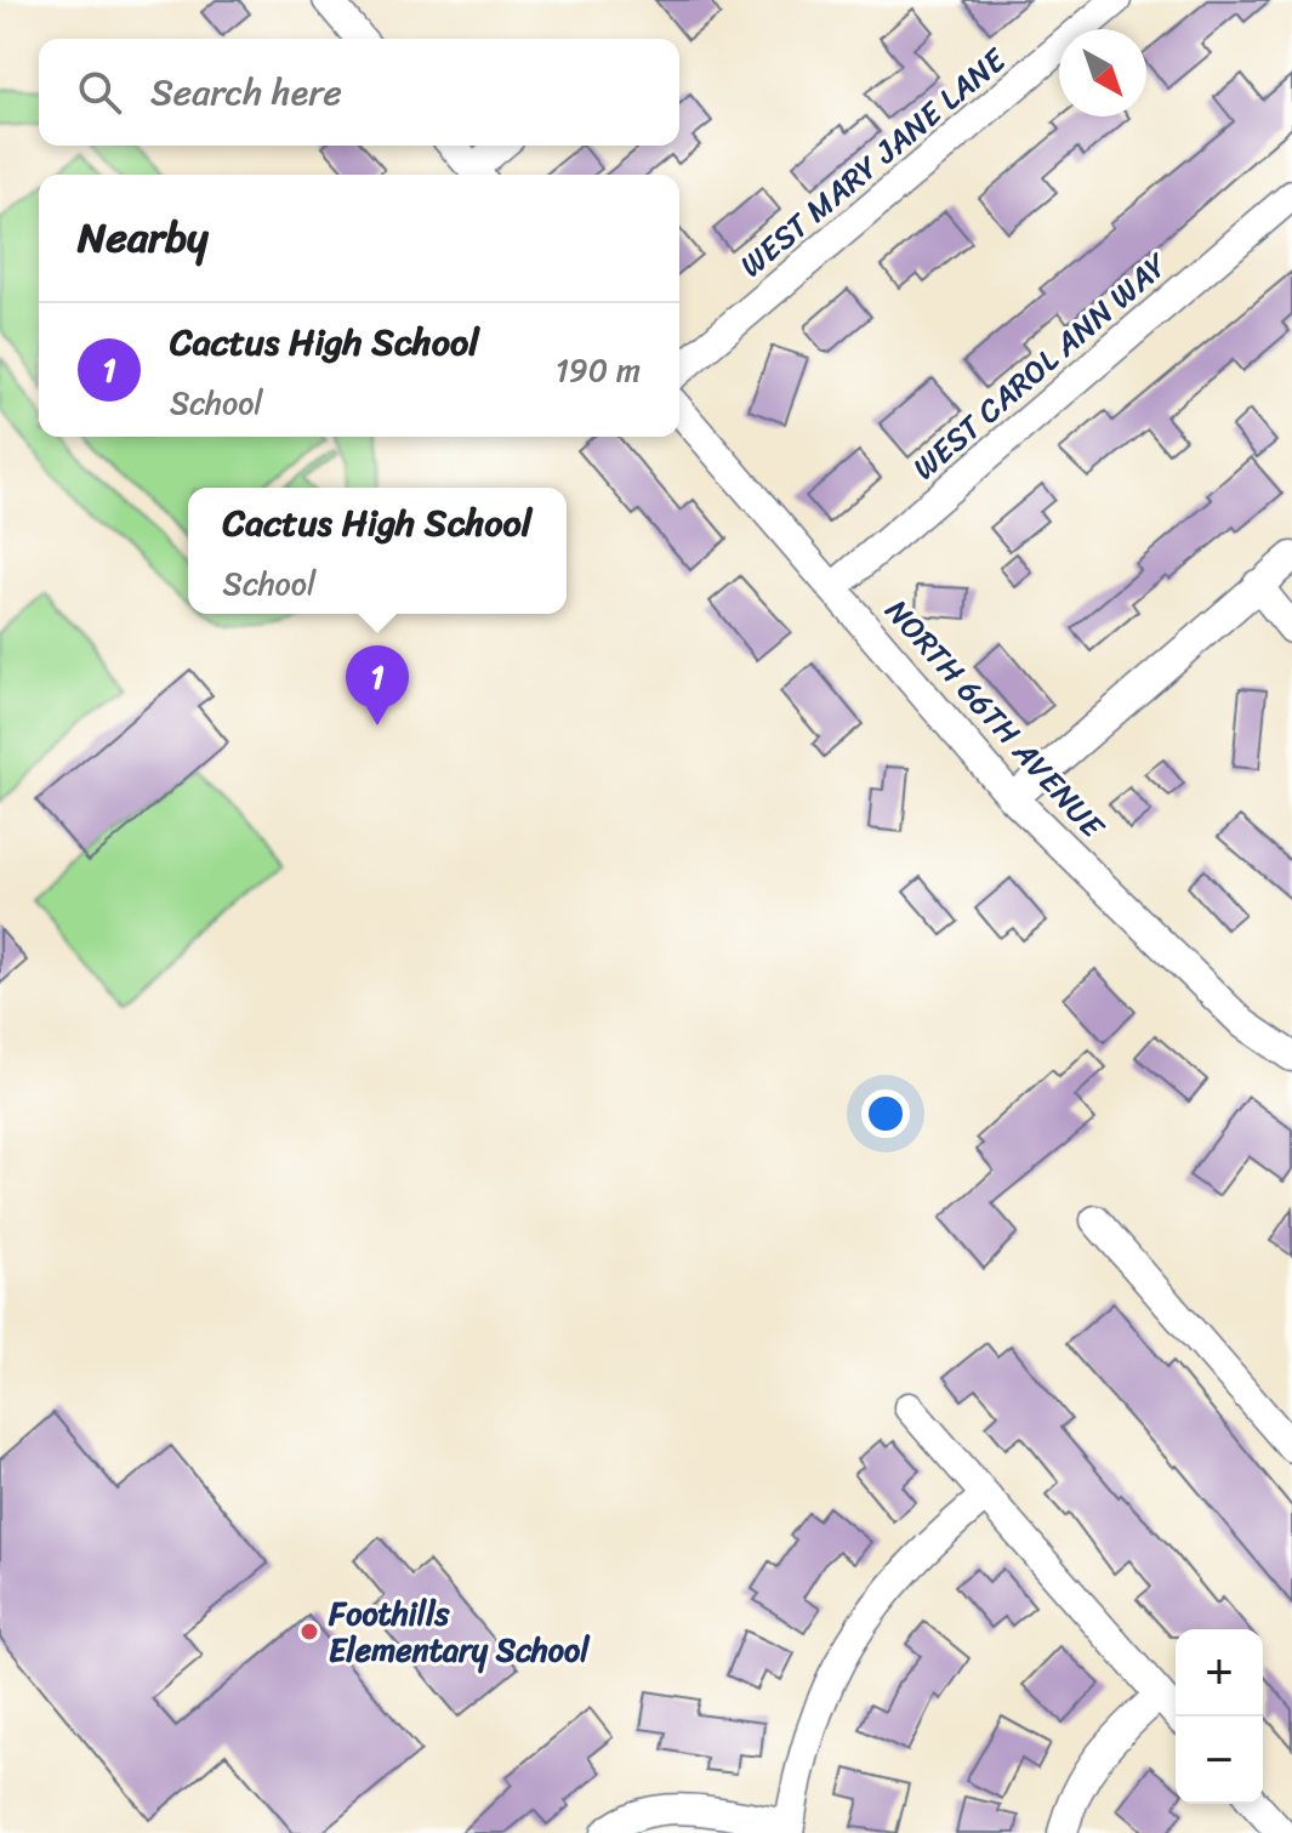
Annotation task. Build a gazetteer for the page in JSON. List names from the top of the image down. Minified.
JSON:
{"streets":{"street":["WEST MARY JANE LANE","WEST CAROL ANN WAY","NORTH 66TH AVENUE"]},"crossings":[["WEST CAROL ANN WAY","NORTH 66TH AVENUE"]],"places":["Foothills Elementary School"],"north":"bottom right","page":{"search":"Search here","heading":"Nearby","list":[{"mark":"1","name":"Cactus High School","note":"School","value":"190 m"}],"popup":["Cactus High School","School"],"pins":"1","map_buttons":["+","−"]}}
